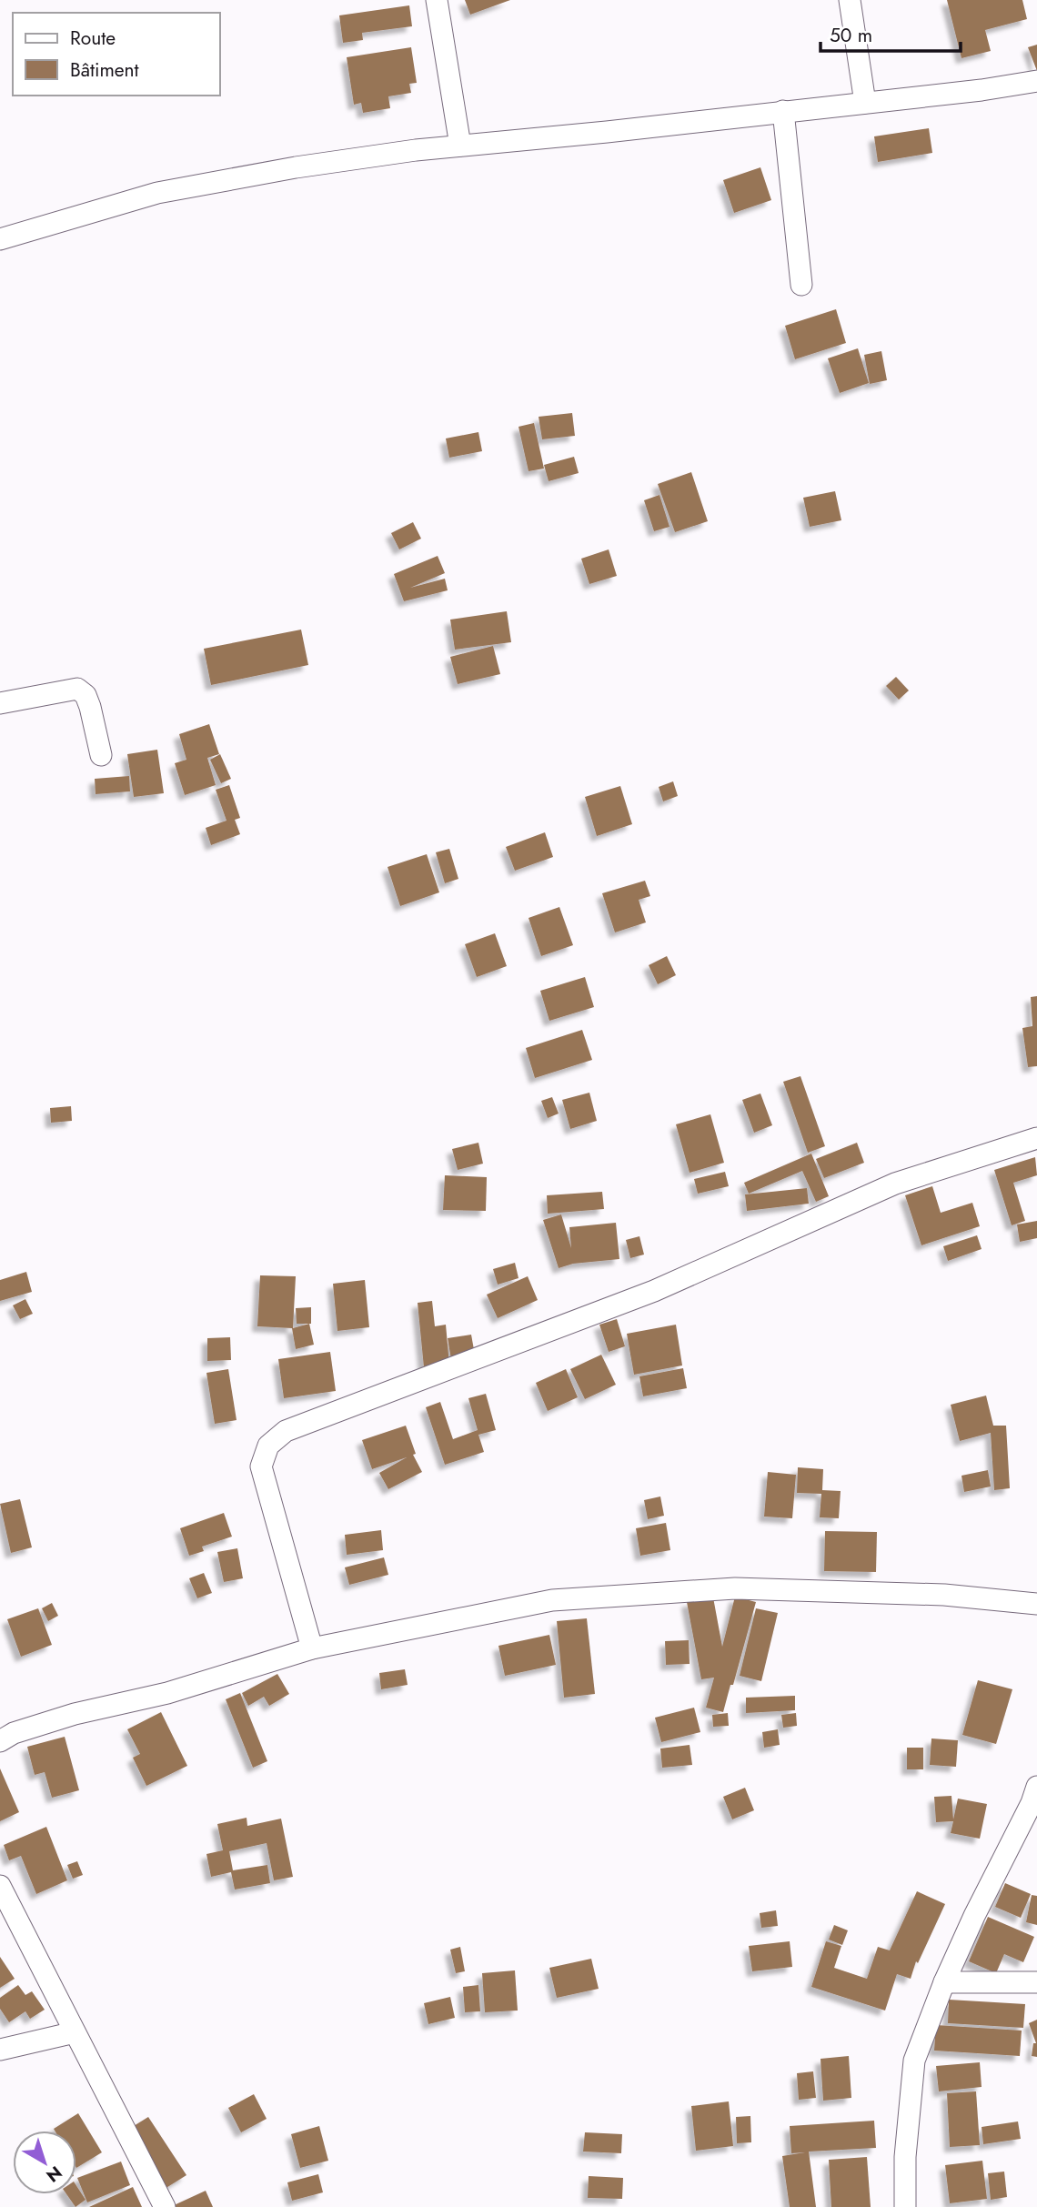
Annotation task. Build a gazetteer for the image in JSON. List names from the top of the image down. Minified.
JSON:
{"legend":["Route","Bâtiment"],"scale_bar":"50 m","north":"bottom right"}
